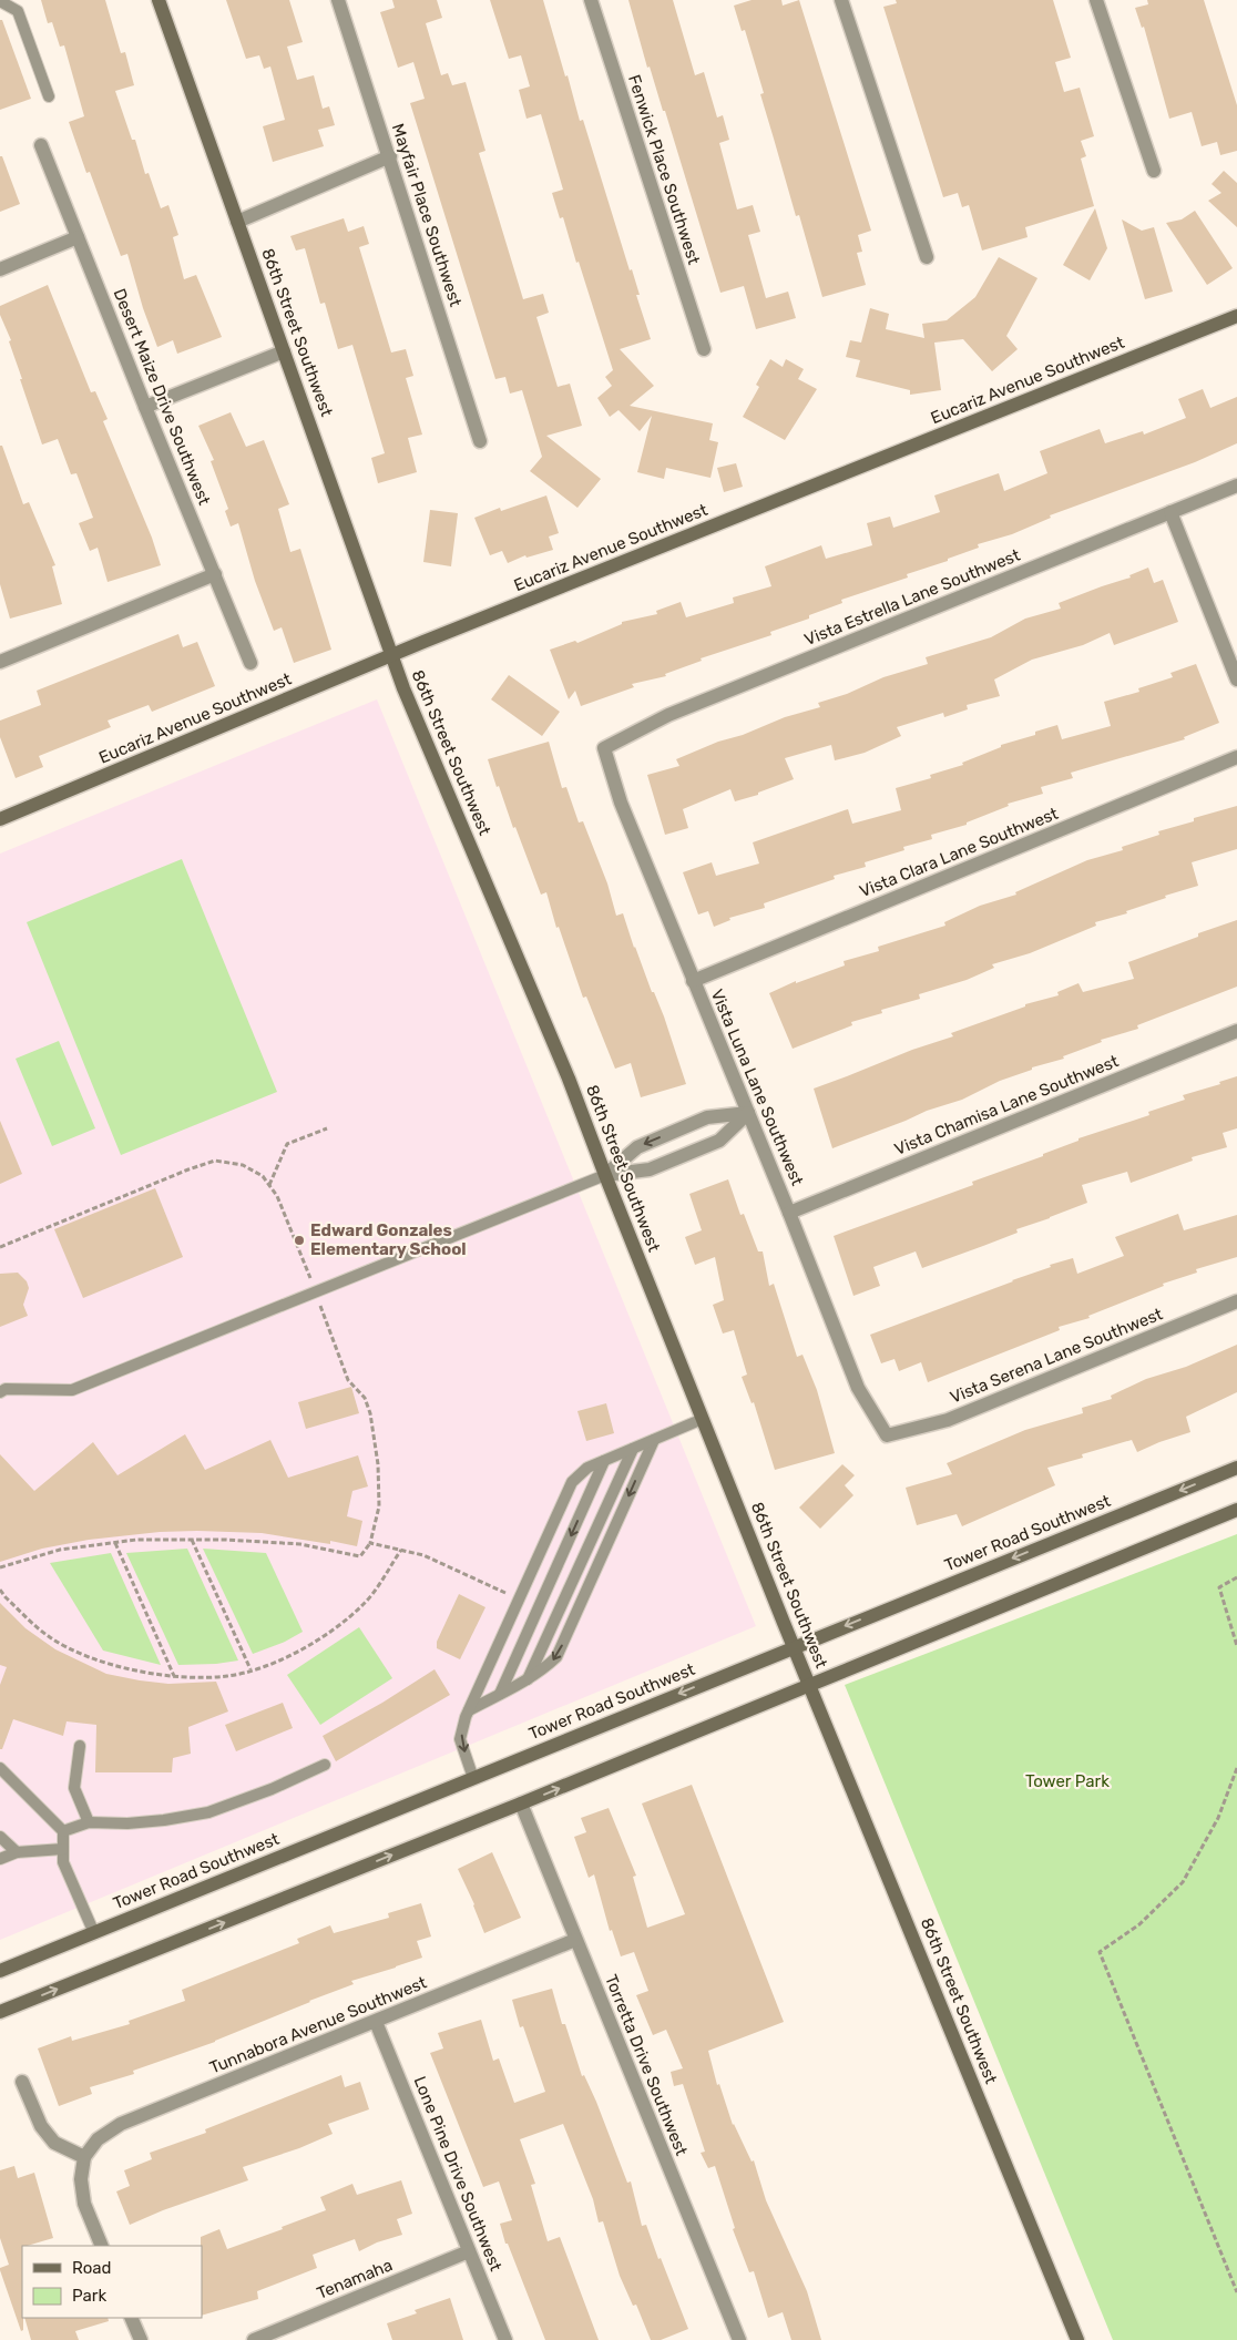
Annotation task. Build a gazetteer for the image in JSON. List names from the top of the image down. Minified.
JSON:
{"streets":{"street":["Fenwick Place Southwest","Mayfair Place Southwest","86th Street Southwest","Eucariz Avenue Southwest","Desert Maize Drive Southwest","Vista Estrella Lane Southwest","Vista Clara Lane Southwest","Vista Luna Lane Southwest","Vista Chamisa Lane Southwest","Vista Serena Lane Southwest","Tower Road Southwest","Tunnabora Avenue Southwest","Torretta Drive Southwest","Lone Pine Drive Southwest","Tenamaha"]},"crossings":[["86th Street Southwest","Eucariz Avenue Southwest"],["86th Street Southwest","Tower Road Southwest"],["Vista Estrella Lane Southwest","Vista Luna Lane Southwest"],["Vista Clara Lane Southwest","Vista Luna Lane Southwest"],["Vista Luna Lane Southwest","Vista Chamisa Lane Southwest"],["Vista Luna Lane Southwest","Vista Serena Lane Southwest"],["Tunnabora Avenue Southwest","Torretta Drive Southwest"],["Tunnabora Avenue Southwest","Lone Pine Drive Southwest"],["Lone Pine Drive Southwest","Tenamaha"]],"parks":["Tower Park"],"places":["Edward Gonzales Elementary School"],"legend":["Road","Park"]}
